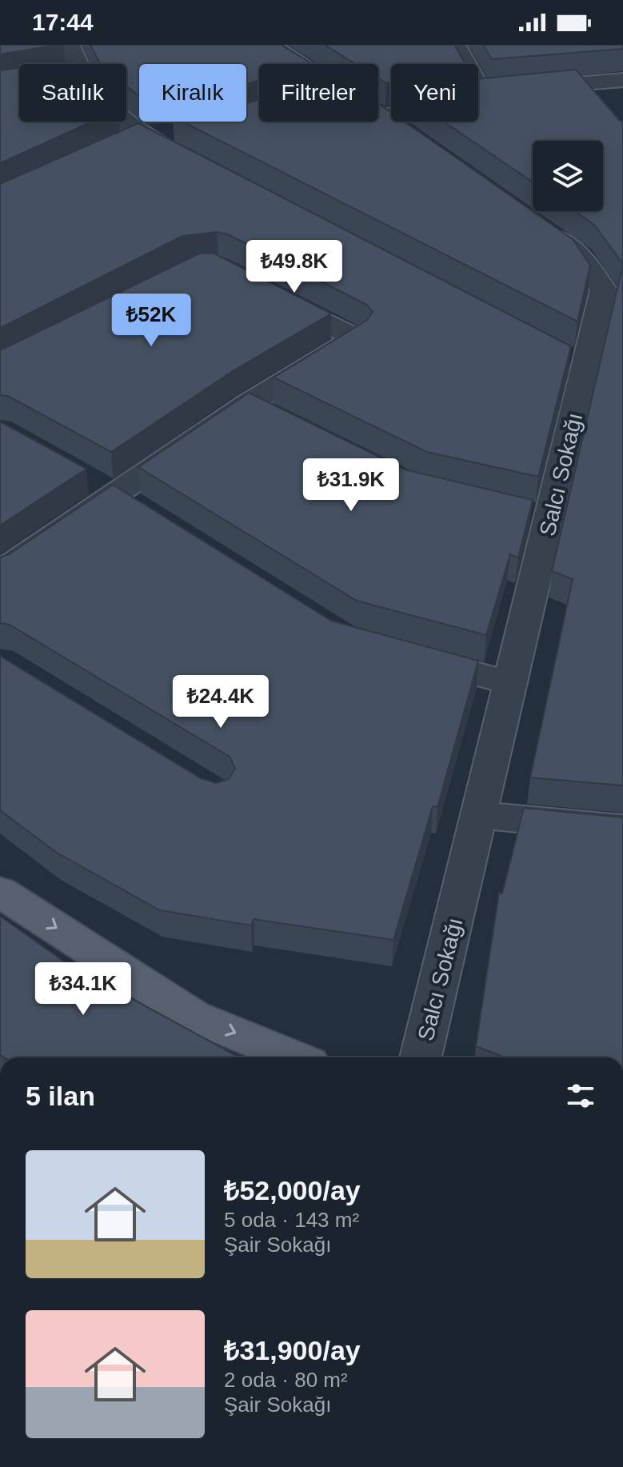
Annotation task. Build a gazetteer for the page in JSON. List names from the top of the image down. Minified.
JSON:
{"streets":{"street":["Salcı Sokağı"]},"page":{"status":"17:44","chip":["Satılık","Kiralık","Filtreler","Yeni"],"price":["₺49.8K","₺52K","₺31.9K","₺24.4K","₺34.1K"],"heading":"5 ilan","list":[{"name":"₺52,000/ay","note":"5 oda · 143 m² · Şair Sokağı"},{"name":"₺31,900/ay","note":"2 oda · 80 m² · Şair Sokağı"}]}}
